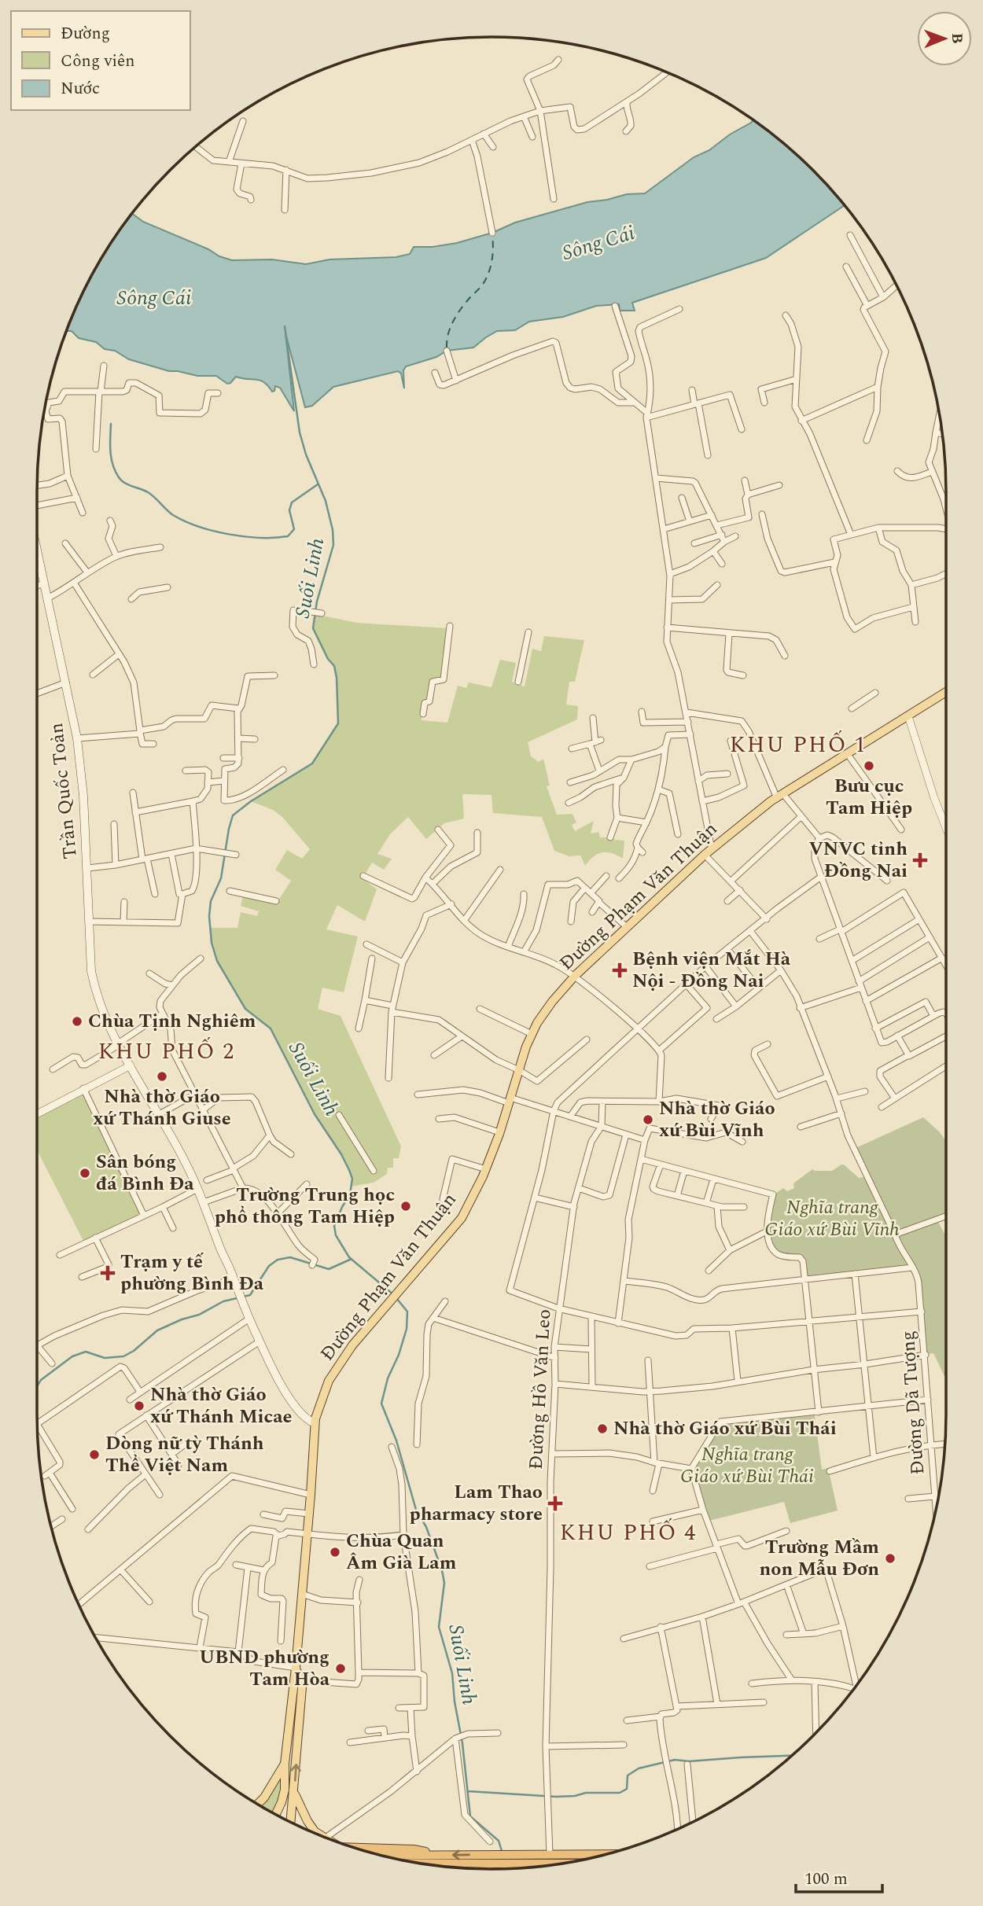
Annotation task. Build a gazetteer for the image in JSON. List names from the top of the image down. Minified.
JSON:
{"streets":{"main road":["Trần Quốc Toản","Đường Phạm Văn Thuận"],"street":["Đường Hồ Văn Leo","Đường Dã Tượng"]},"crossings":[["Trần Quốc Toản","Đường Phạm Văn Thuận"]],"districts":["KHU PHỐ 1","KHU PHỐ 2","KHU PHỐ 4"],"water":["Sông Cái","Suối Linh"],"parks":["Nghĩa trang Giáo xứ Bùi Vĩnh","Nghĩa trang Giáo xứ Bùi Thái"],"places":{"other":["Bưu cục Tam Hiệp","Chùa Tịnh Nghiêm","Nhà thờ Giáo xứ Thánh Giuse","Nhà thờ Giáo xứ Bùi Vĩnh","Sân bóng đá Bình Đa","Trường Trung học phổ thông Tam Hiệp","Nhà thờ Giáo xứ Thánh Micae","Nhà thờ Giáo xứ Bùi Thái","Dòng nữ tỳ Thánh Thể Việt Nam","Chùa Quan Âm Già Lam","Trường Mầm non Mẫu Đơn","UBND phường Tam Hòa"],"health":["VNVC tỉnh Đồng Nai","Bệnh viện Mắt Hà Nội - Đồng Nai","Trạm y tế phường Bình Đa","Lam Thao pharmacy store"]},"legend":["Đường","Công viên","Nước"],"scale_bar":"100 m","north":"right"}
